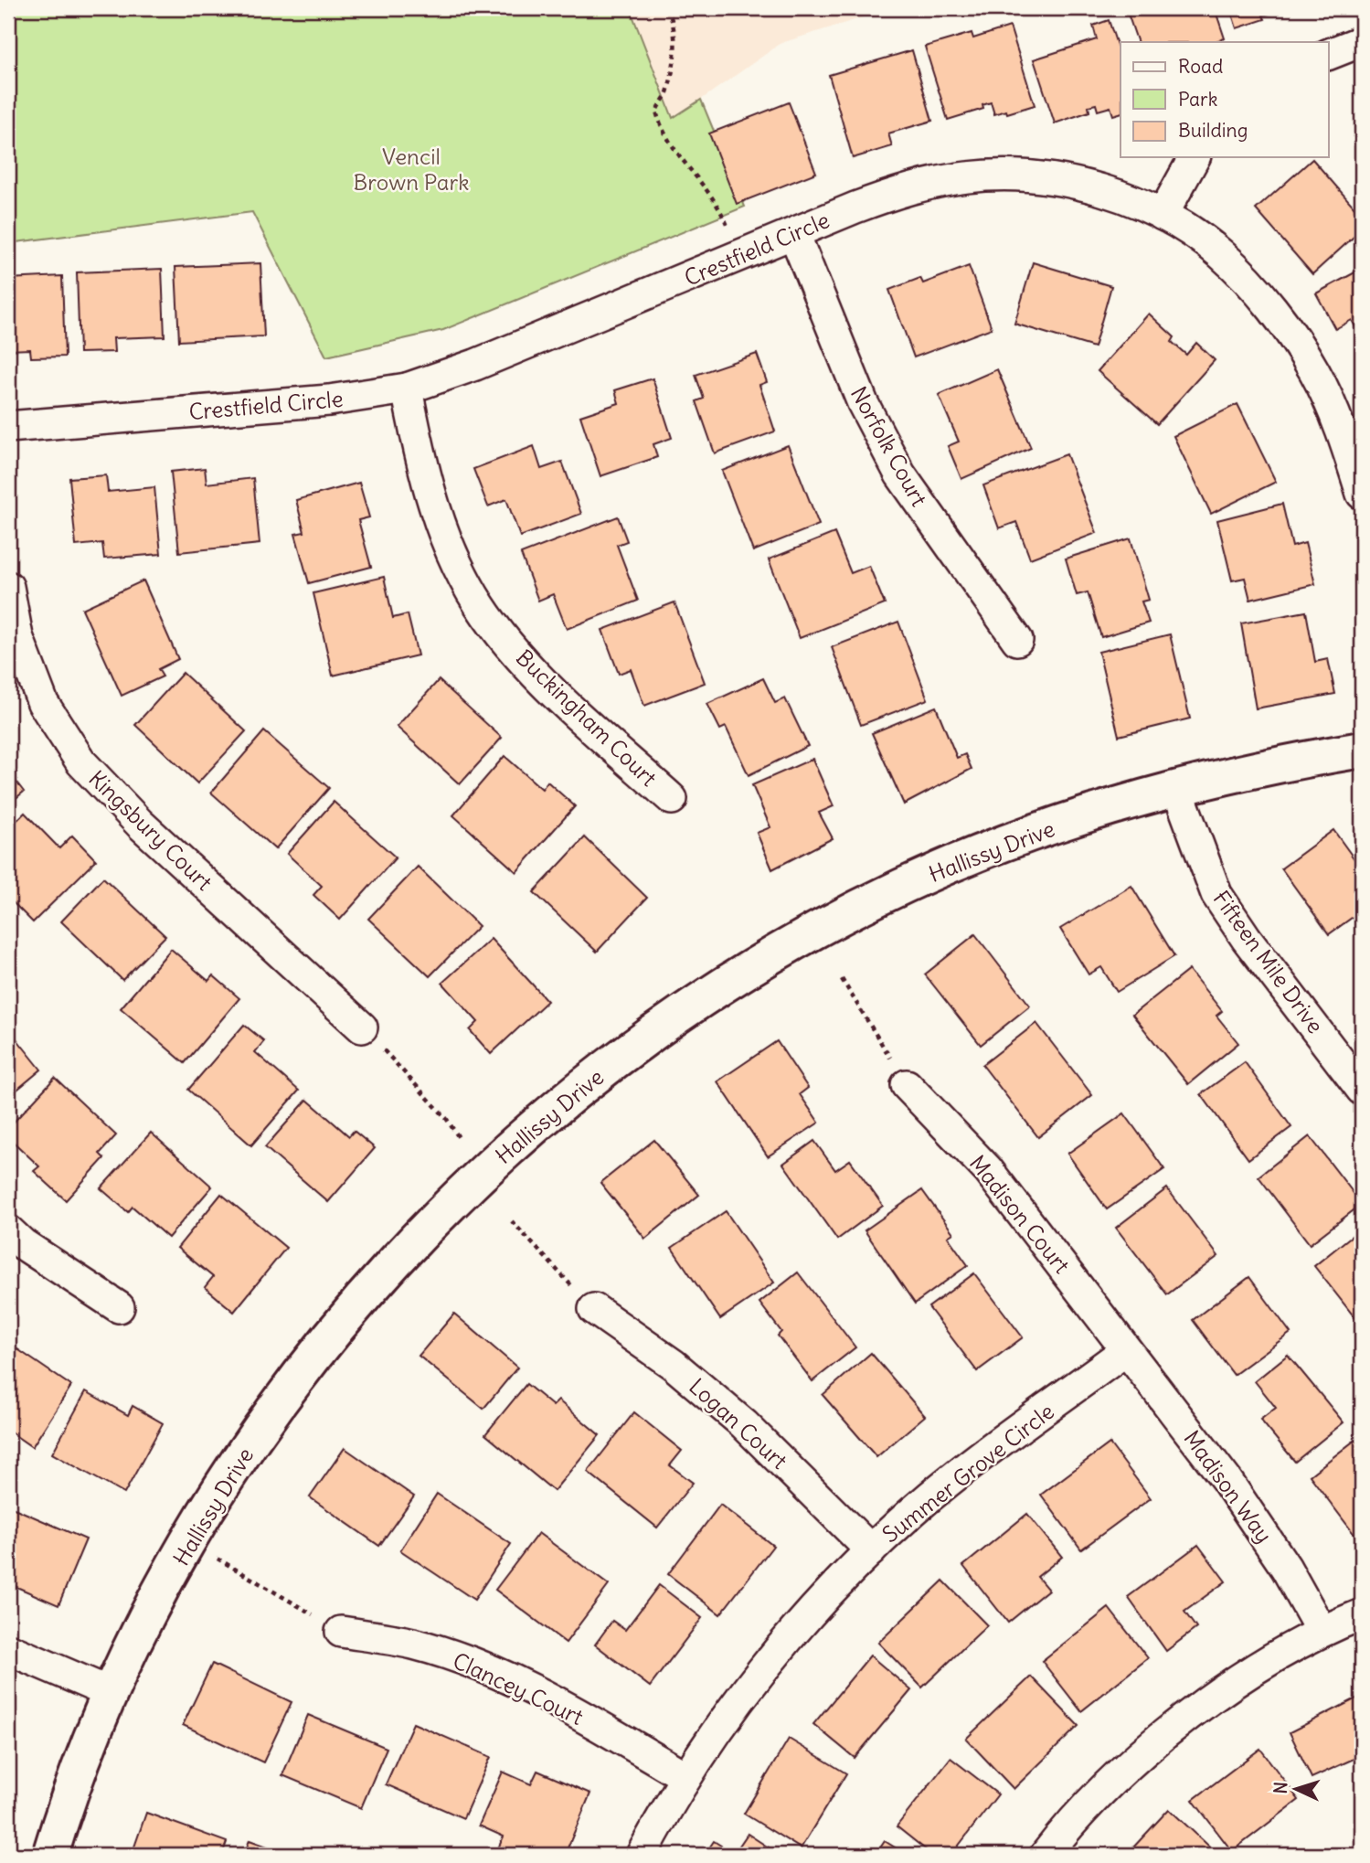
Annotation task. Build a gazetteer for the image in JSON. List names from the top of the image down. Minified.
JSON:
{"streets":{"street":["Crestfield Circle","Norfolk Court","Buckingham Court","Kingsbury Court","Hallissy Drive","Fifteen Mile Drive","Madison Court","Logan Court","Summer Grove Circle","Madison Way","Clancey Court"]},"crossings":[["Crestfield Circle","Norfolk Court"],["Crestfield Circle","Buckingham Court"],["Hallissy Drive","Fifteen Mile Drive"],["Madison Court","Summer Grove Circle"],["Madison Court","Madison Way"],["Logan Court","Summer Grove Circle"],["Summer Grove Circle","Madison Way"],["Summer Grove Circle","Clancey Court"]],"parks":["Vencil Brown Park"],"legend":["Road","Park","Building"],"north":"left"}
